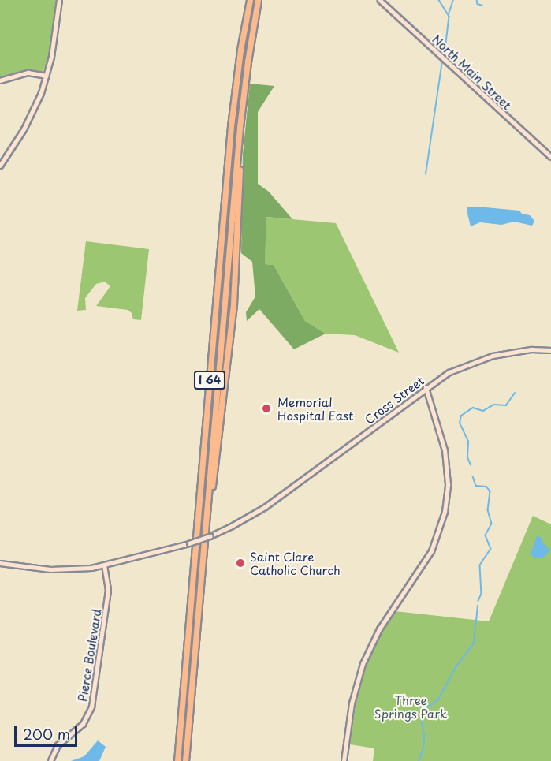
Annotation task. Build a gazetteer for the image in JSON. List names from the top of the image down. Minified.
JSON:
{"streets":{"highway":["I 64"],"main road":["North Main Street","Cross Street","Pierce Boulevard"]},"crossings":[["Cross Street","Pierce Boulevard"]],"parks":["Three Springs Park"],"places":["Memorial Hospital East","Saint Clare Catholic Church"],"scale_bar":"200 m"}
